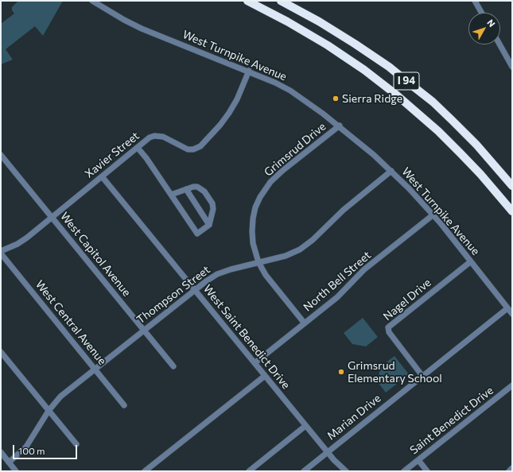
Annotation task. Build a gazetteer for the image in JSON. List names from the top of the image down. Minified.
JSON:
{"streets":{"highway":["I 94"],"street":["West Turnpike Avenue","Grimsrud Drive","Xavier Street","West Capitol Avenue","North Bell Street","Thompson Street","Nagel Drive","West Central Avenue","West Saint Benedict Drive","Marian Drive","Saint Benedict Drive"]},"crossings":[["West Turnpike Avenue","Grimsrud Drive"],["West Turnpike Avenue","Xavier Street"],["West Turnpike Avenue","North Bell Street"],["West Turnpike Avenue","Thompson Street"],["West Turnpike Avenue","Nagel Drive"],["West Turnpike Avenue","Marian Drive"],["Grimsrud Drive","North Bell Street"],["Grimsrud Drive","Thompson Street"],["Xavier Street","West Capitol Avenue"],["Xavier Street","West Central Avenue"],["Xavier Street","West Saint Benedict Drive"],["West Capitol Avenue","Thompson Street"],["North Bell Street","West Saint Benedict Drive"],["Thompson Street","West Central Avenue"],["Thompson Street","West Saint Benedict Drive"],["Nagel Drive","Marian Drive"],["West Saint Benedict Drive","Marian Drive"]],"places":["Sierra Ridge","Grimsrud Elementary School"],"scale_bar":"100 m","north":"top right"}
